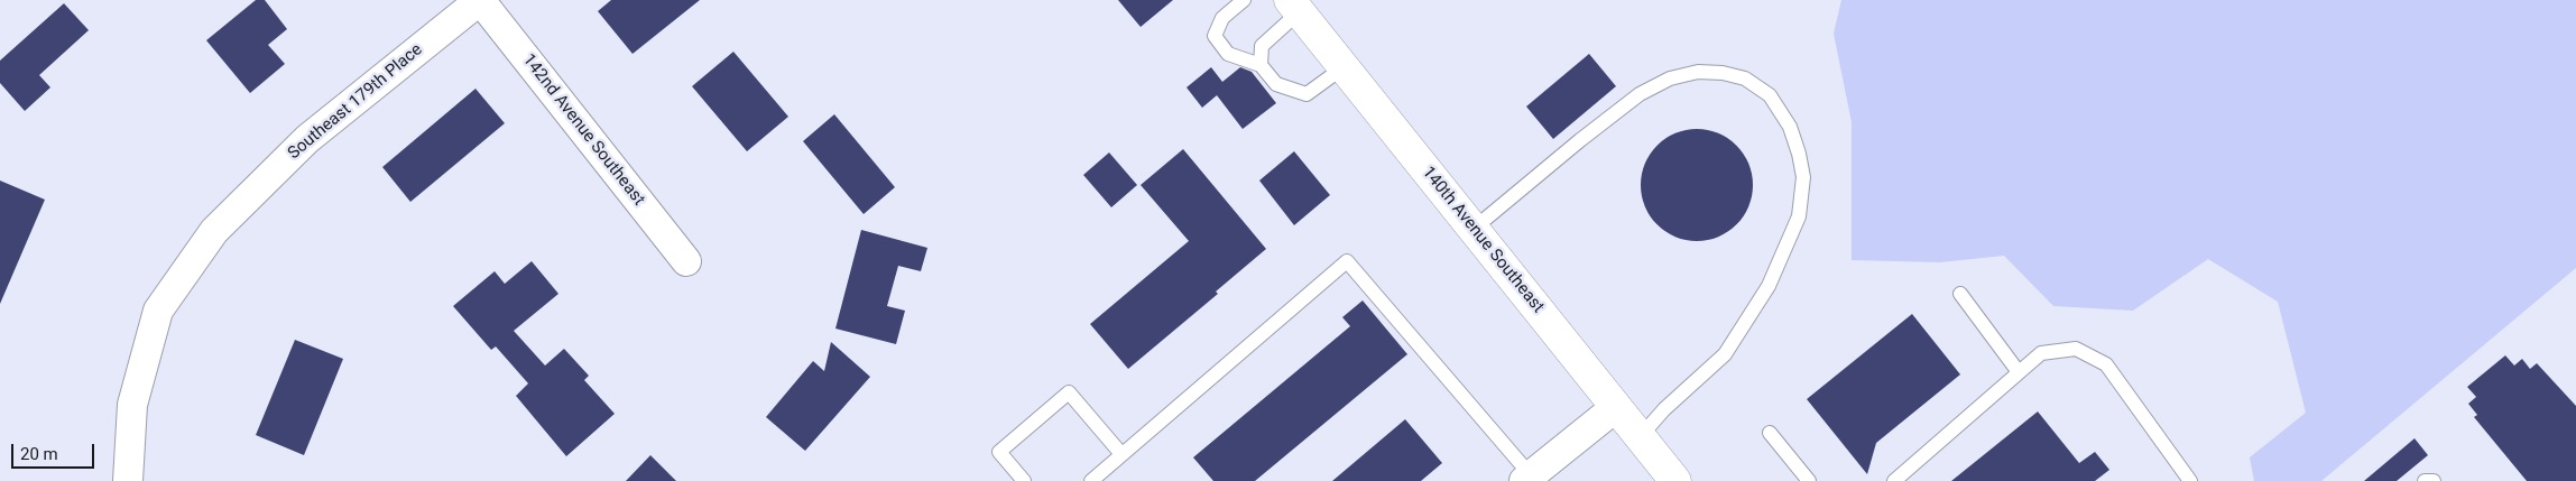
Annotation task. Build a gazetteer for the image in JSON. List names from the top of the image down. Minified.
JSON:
{"streets":{"main road":["140th Avenue Southeast"],"street":["Southeast 179th Place","142nd Avenue Southeast"]},"crossings":[["Southeast 179th Place","142nd Avenue Southeast"]],"scale_bar":"20 m"}
